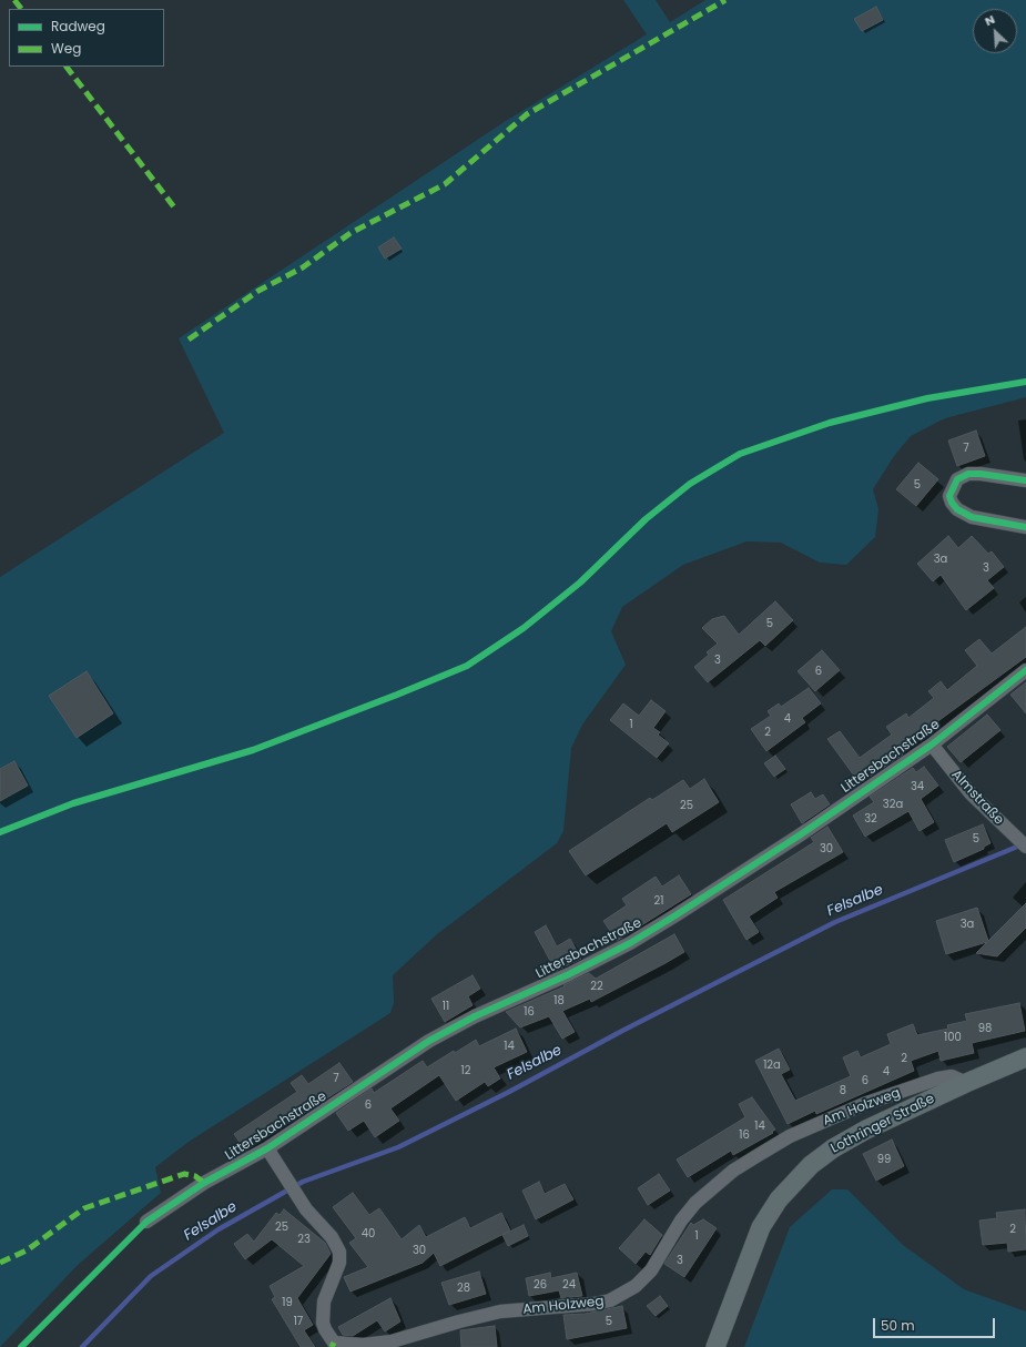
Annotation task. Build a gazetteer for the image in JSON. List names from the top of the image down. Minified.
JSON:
{"streets":{"main road":["Lothringer Straße"],"street":["Littersbachstraße","Almstraße","Am Holzweg"]},"crossings":[["Littersbachstraße","Almstraße"],["Littersbachstraße","Am Holzweg"],["Am Holzweg","Lothringer Straße"]],"water":["Felsalbe"],"house_numbers":["7","5","3a","3","5","3","6","4","1","2","34","32a","25","32","5","30","21","3a","22","18","11","16","98","100","14","2","12a","12","4","7","6","8","6","14","16","99","25","2","40","1","23","30","3","26","24","28","19","17","5"],"legend":["Radweg","Weg"],"scale_bar":"50 m","north":"top left"}
